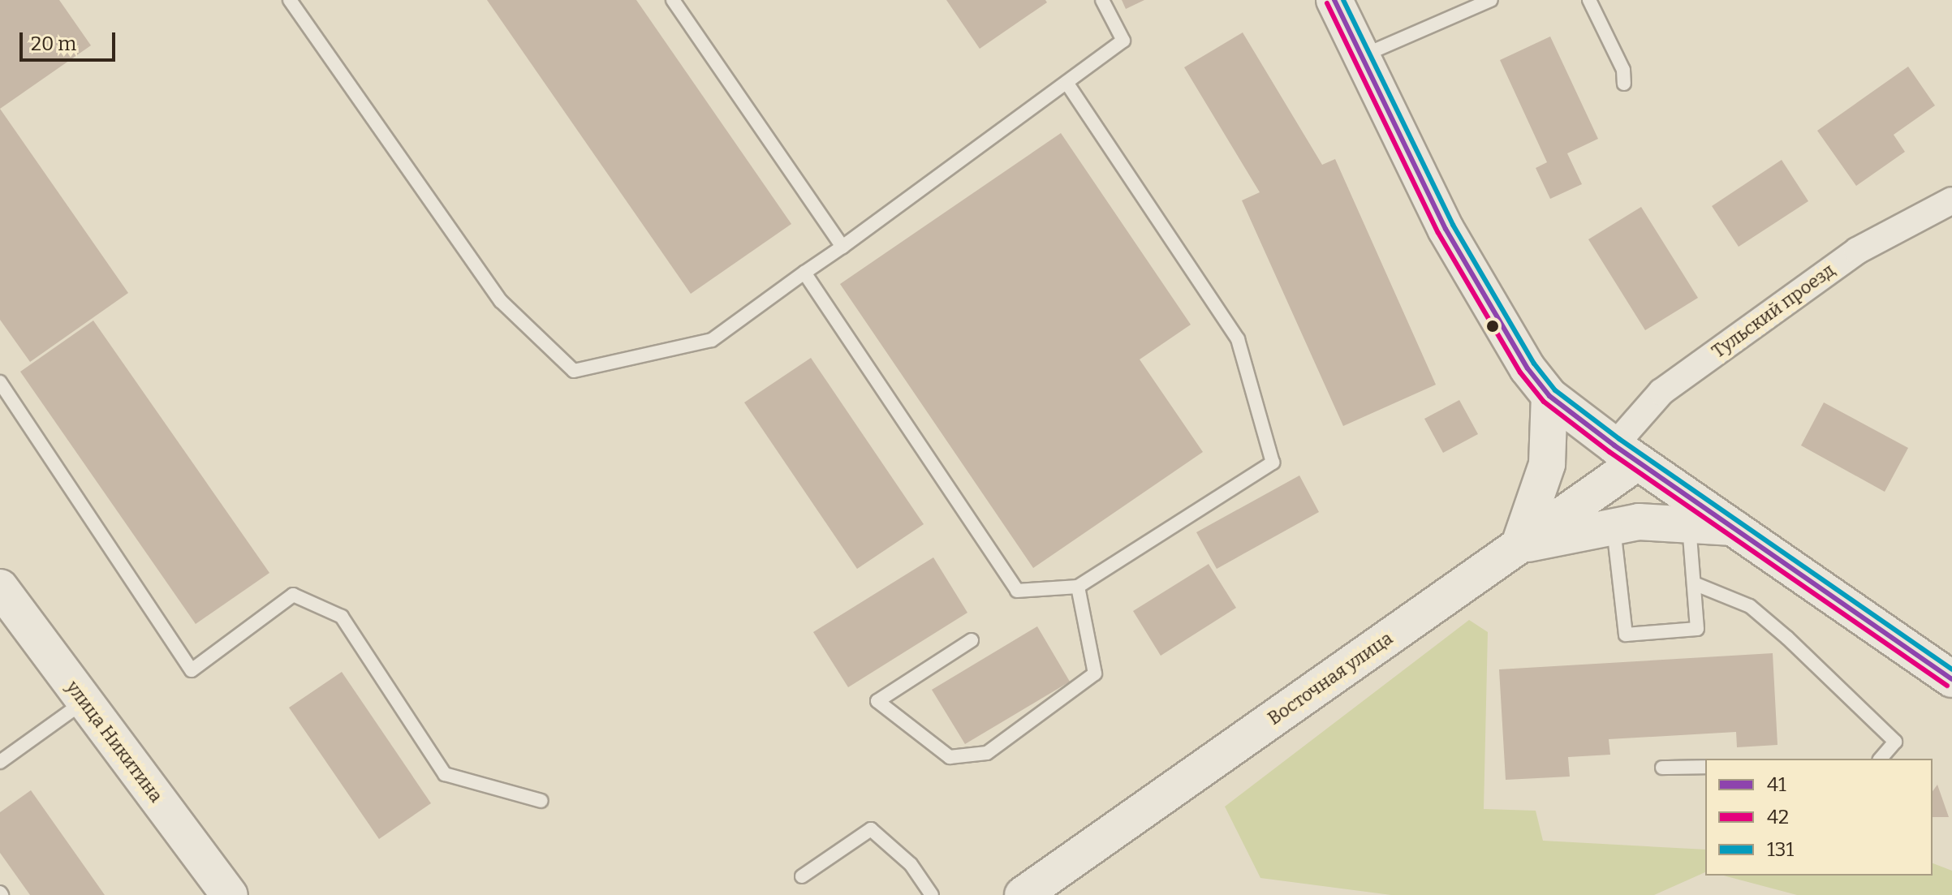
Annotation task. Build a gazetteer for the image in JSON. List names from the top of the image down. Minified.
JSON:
{"streets":{"street":["Тульский проезд","Восточная улица","улица Никитина"]},"crossings":[["Тульский проезд","Восточная улица"]],"lines":["transit line 41","transit line 131","transit line 42"],"legend":["41","42","131"],"scale_bar":"20 m"}
